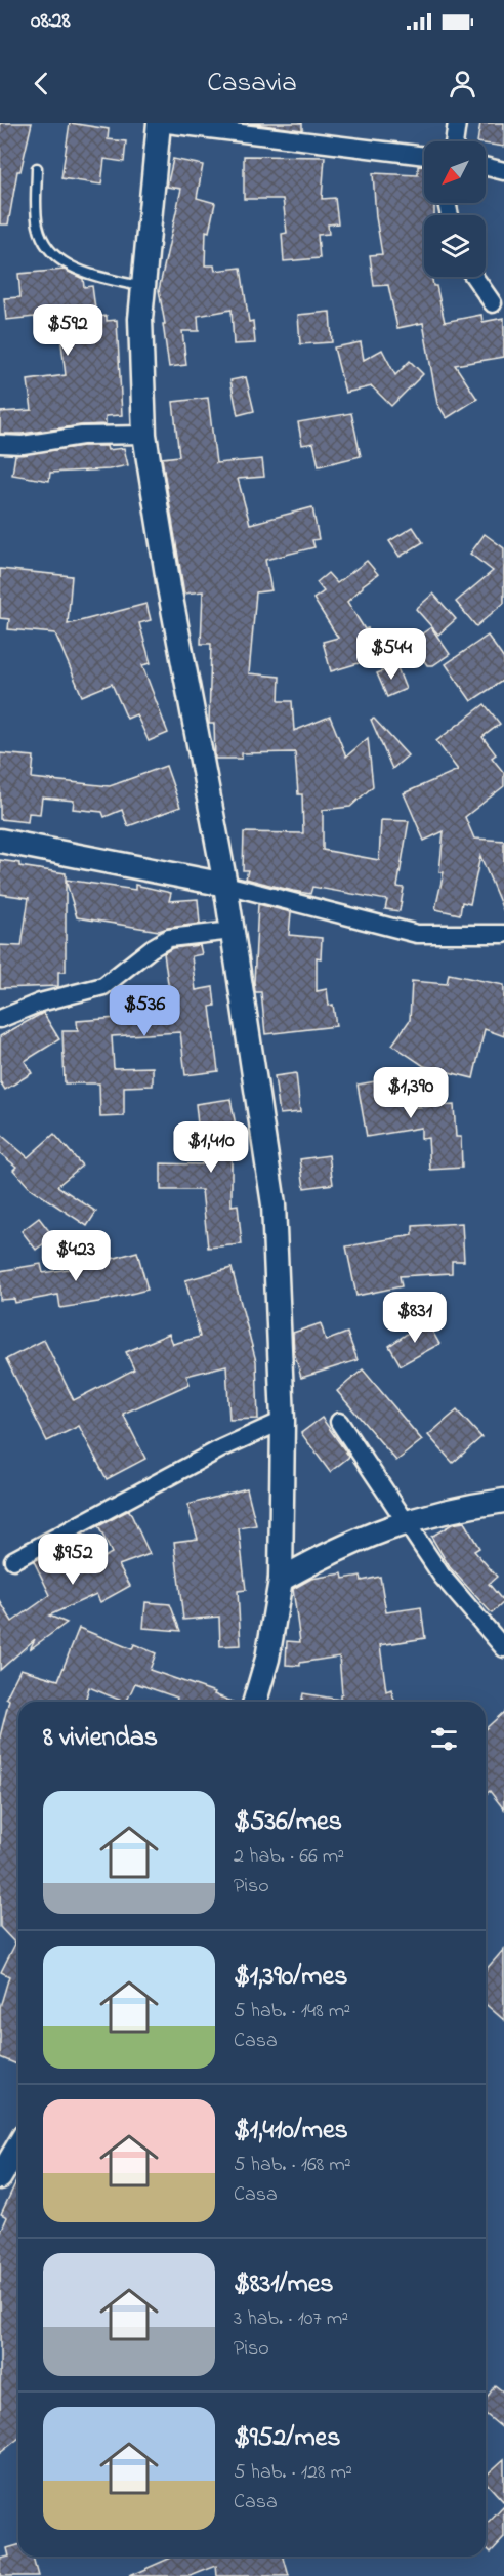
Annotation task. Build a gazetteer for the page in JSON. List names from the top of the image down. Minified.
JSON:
{"north":"bottom left","page":{"status":"08:28","header":"Casavia","price":["$592","$544","$536","$1,390","$1,410","$423","$831","$952"],"heading":"8 viviendas","list":[{"name":"$536/mes","note":"2 hab. · 66 m² · Piso"},{"name":"$1,390/mes","note":"5 hab. · 148 m² · Casa"},{"name":"$1,410/mes","note":"5 hab. · 168 m² · Casa"},{"name":"$831/mes","note":"3 hab. · 107 m² · Piso"},{"name":"$952/mes","note":"5 hab. · 128 m² · Casa"}]}}
